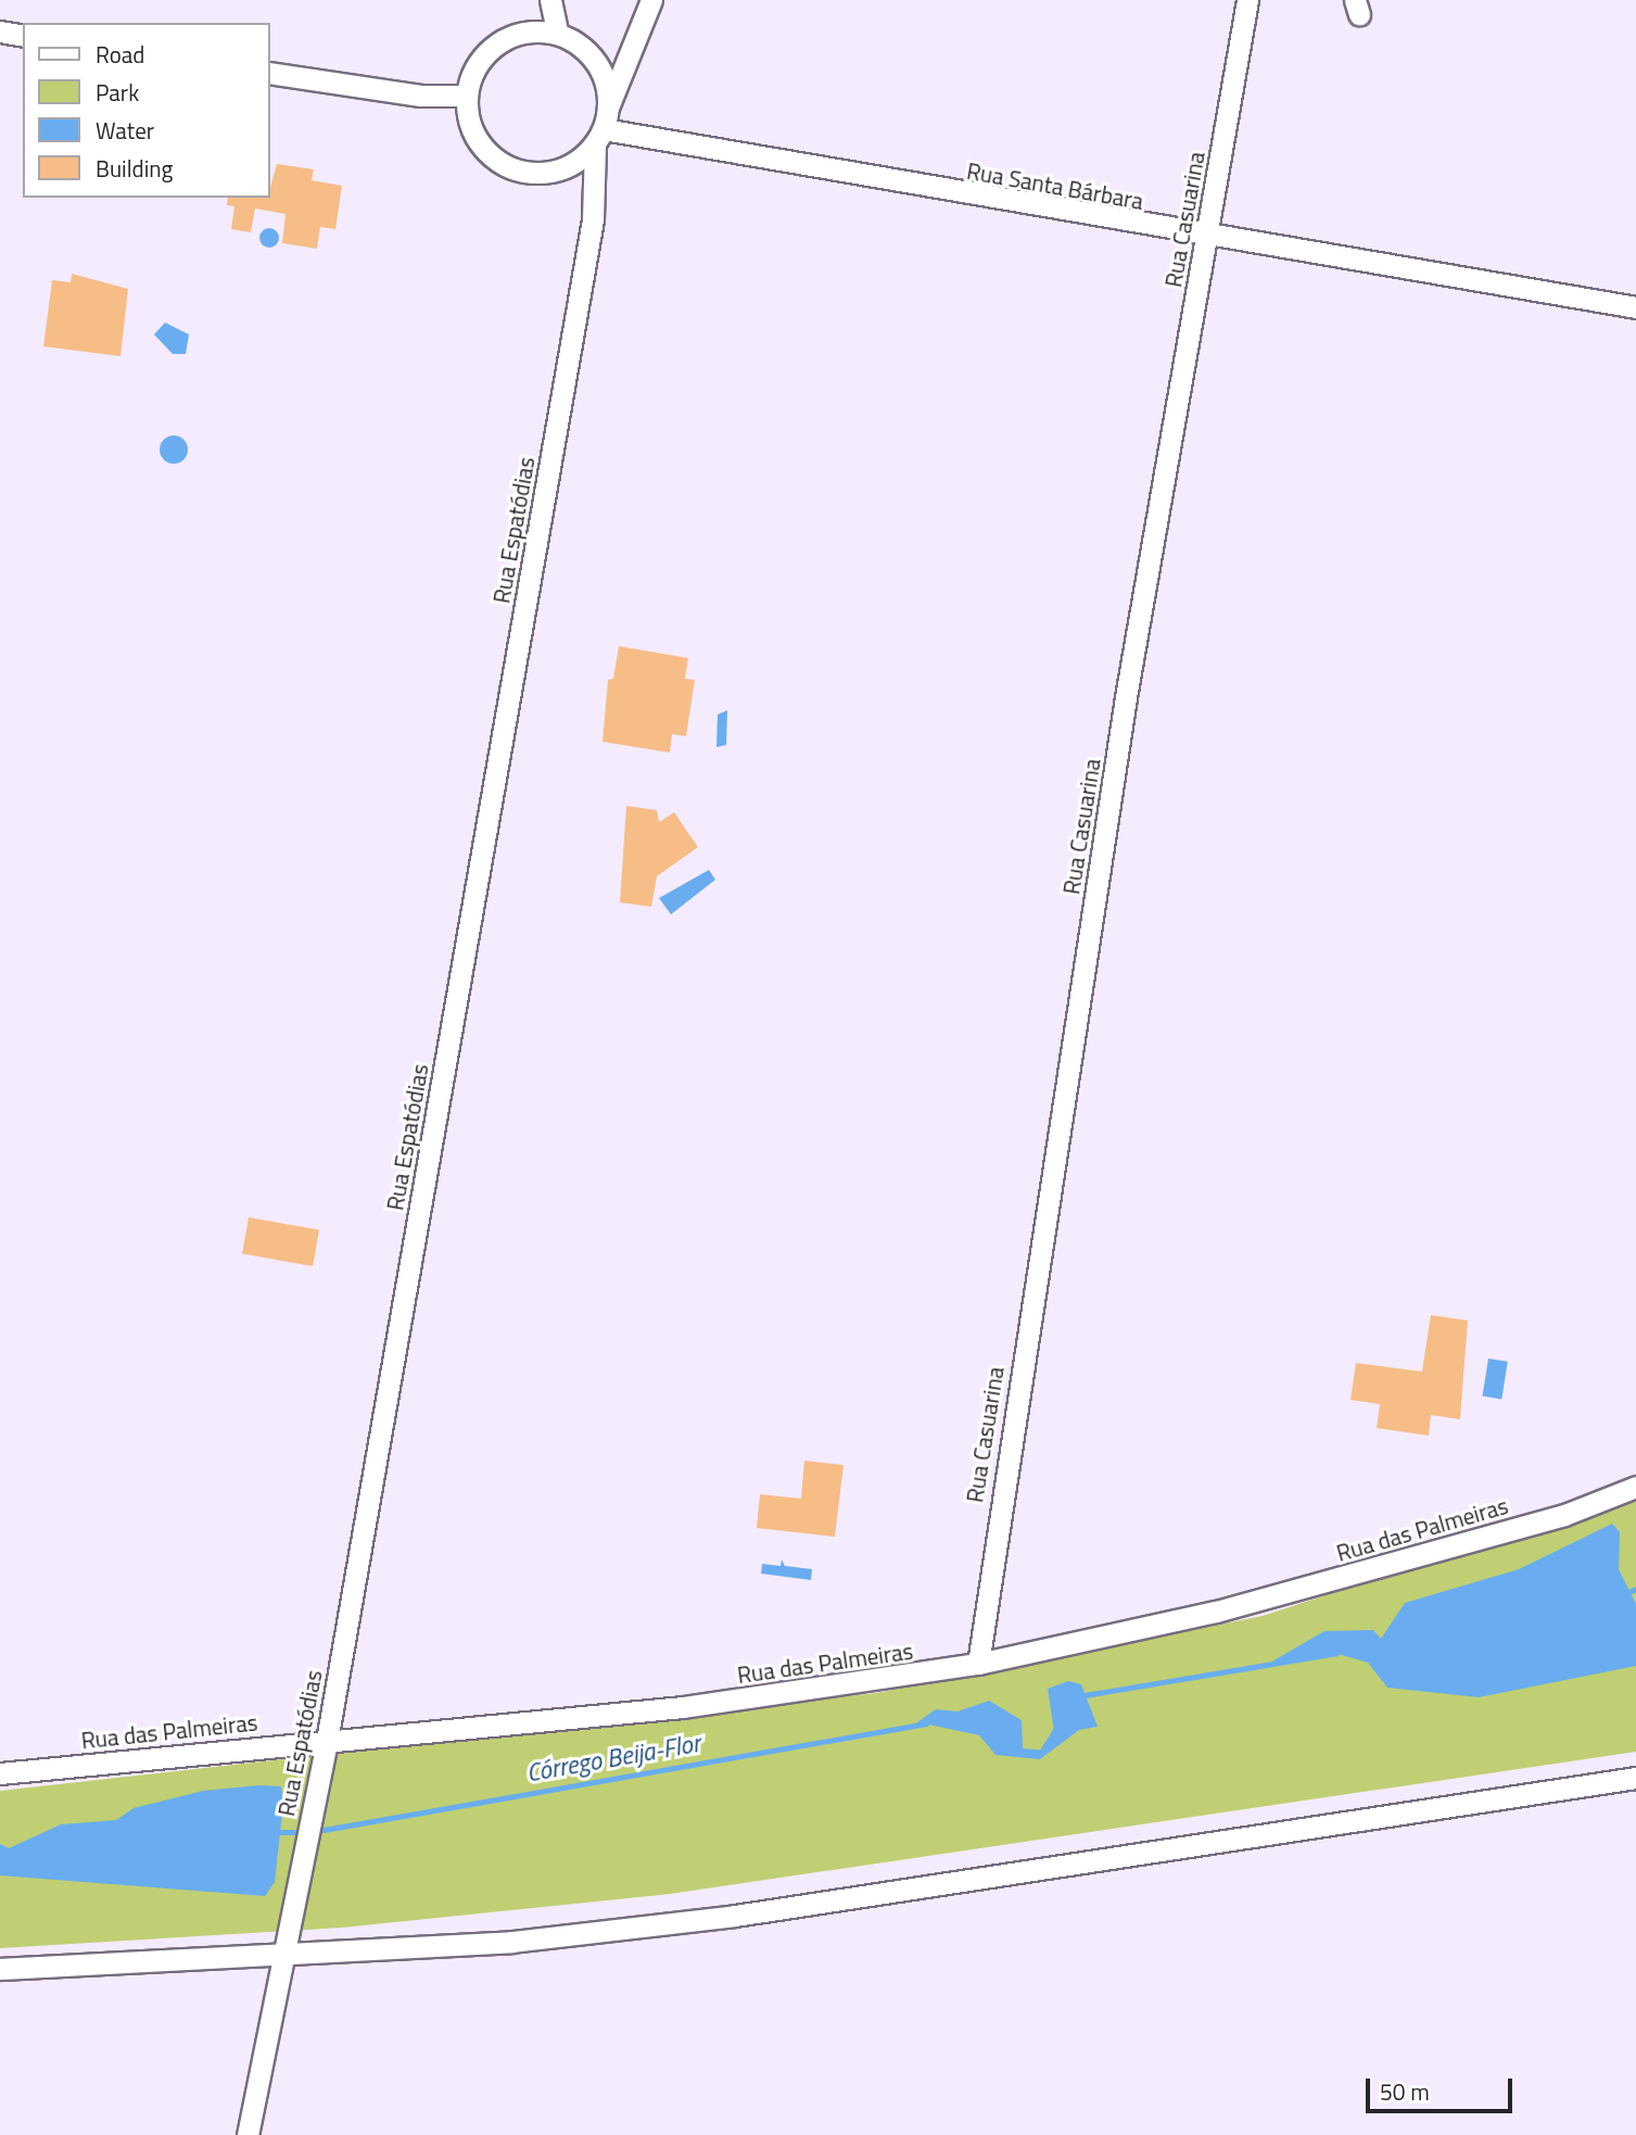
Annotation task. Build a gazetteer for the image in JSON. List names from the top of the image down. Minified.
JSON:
{"streets":{"street":["Rua Santa Bárbara","Rua Casuarina","Rua Espatódias","Rua das Palmeiras"]},"crossings":[["Rua Santa Bárbara","Rua Casuarina"],["Rua Santa Bárbara","Rua Espatódias"],["Rua Casuarina","Rua das Palmeiras"],["Rua Espatódias","Rua das Palmeiras"]],"water":["Córrego Beija-Flor"],"legend":["Road","Park","Water","Building"],"scale_bar":"50 m"}
